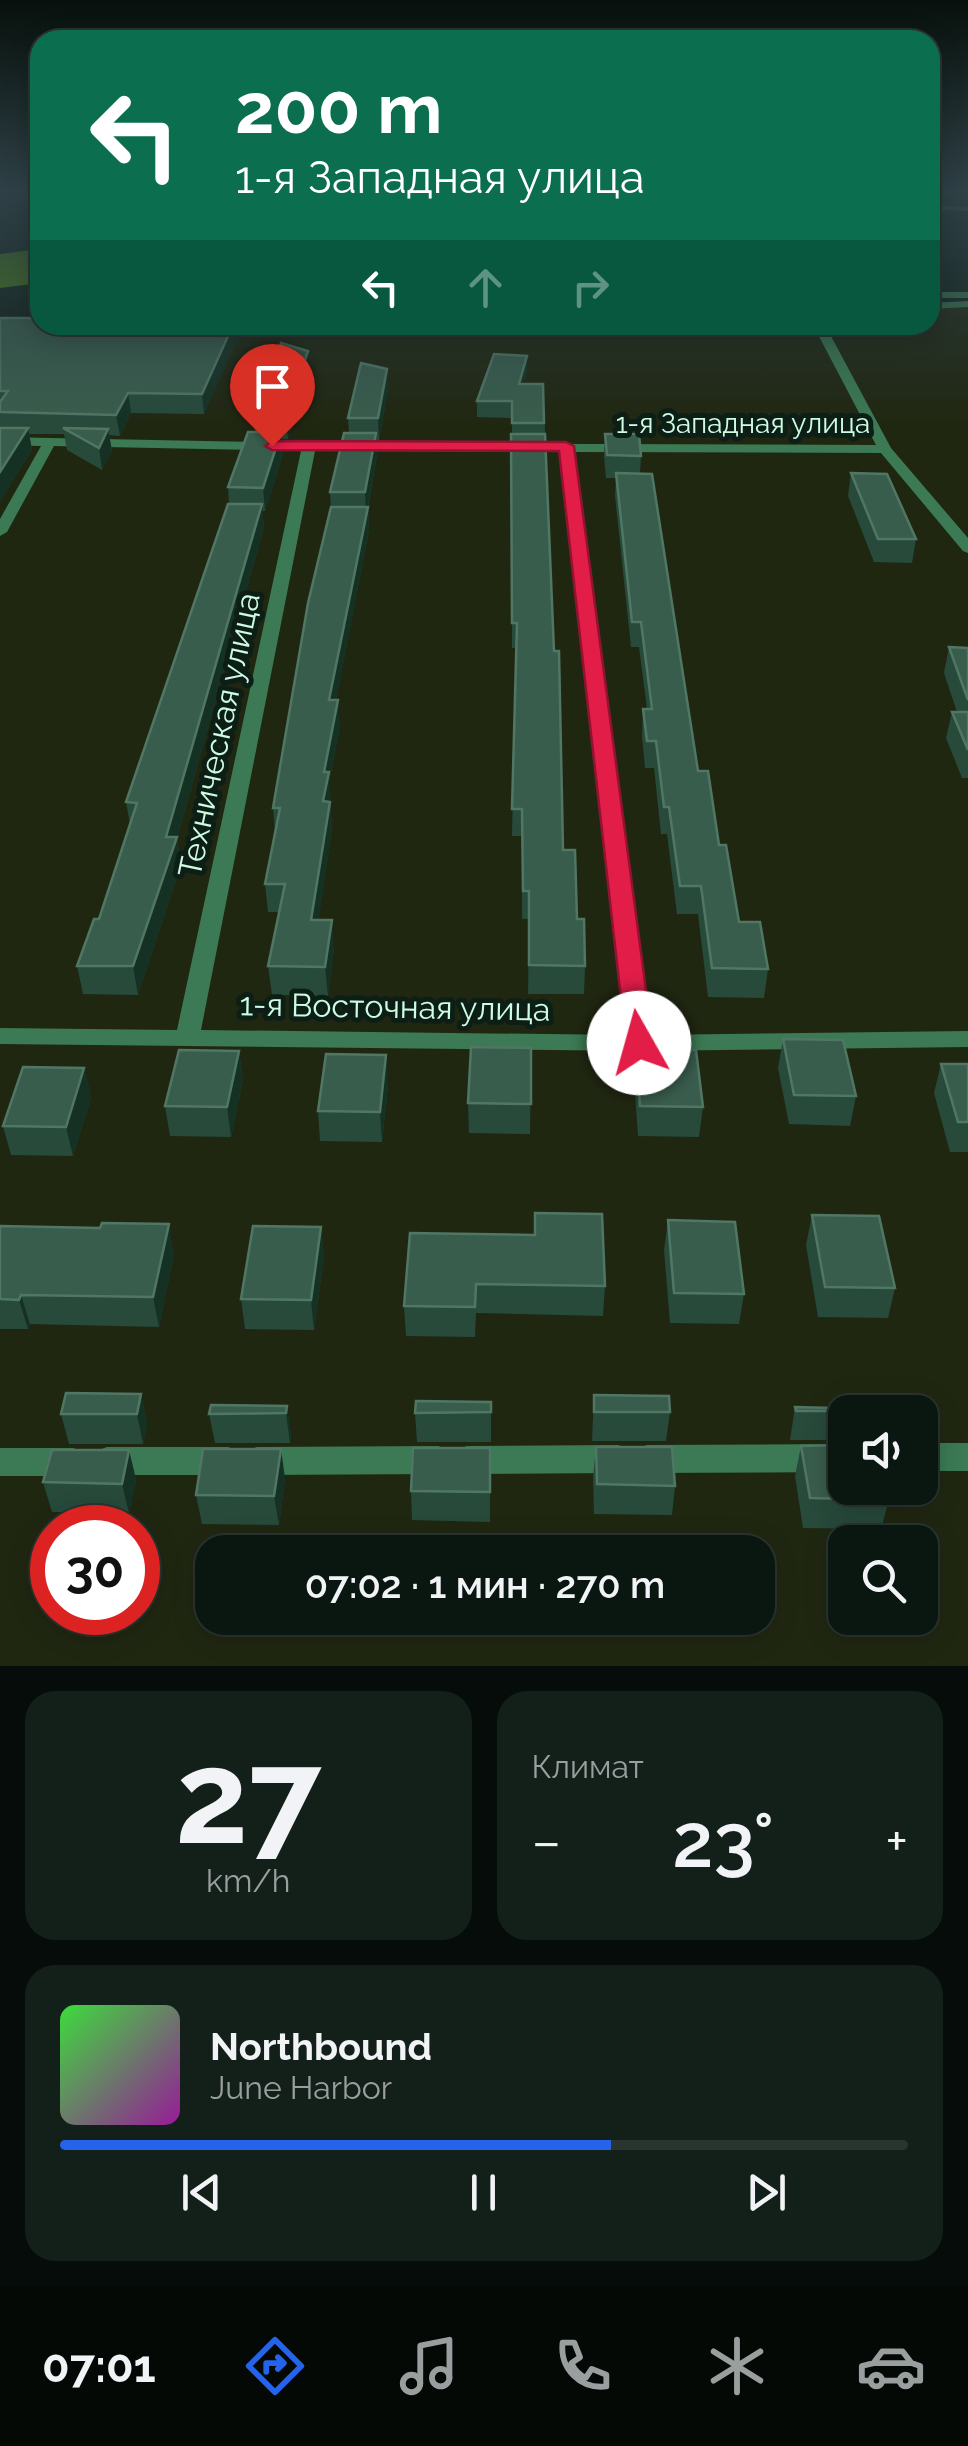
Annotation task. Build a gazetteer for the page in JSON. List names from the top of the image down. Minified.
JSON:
{"streets":{"street":["1-я Западная улица","Техническая улица","1-я Восточная улица"]},"crossings":[["1-я Западная улица","Техническая улица"],["Техническая улица","1-я Восточная улица"]],"page":{"turn":["200 m","1-я Западная улица"],"limit":"30","trip":"07:02 · 1 мин · 270 m","tile":[["27","km/h"],"Климат"],"heat":["−","23°","+"],"song":["Northbound","June Harbor"],"tabs":"07:01"}}
